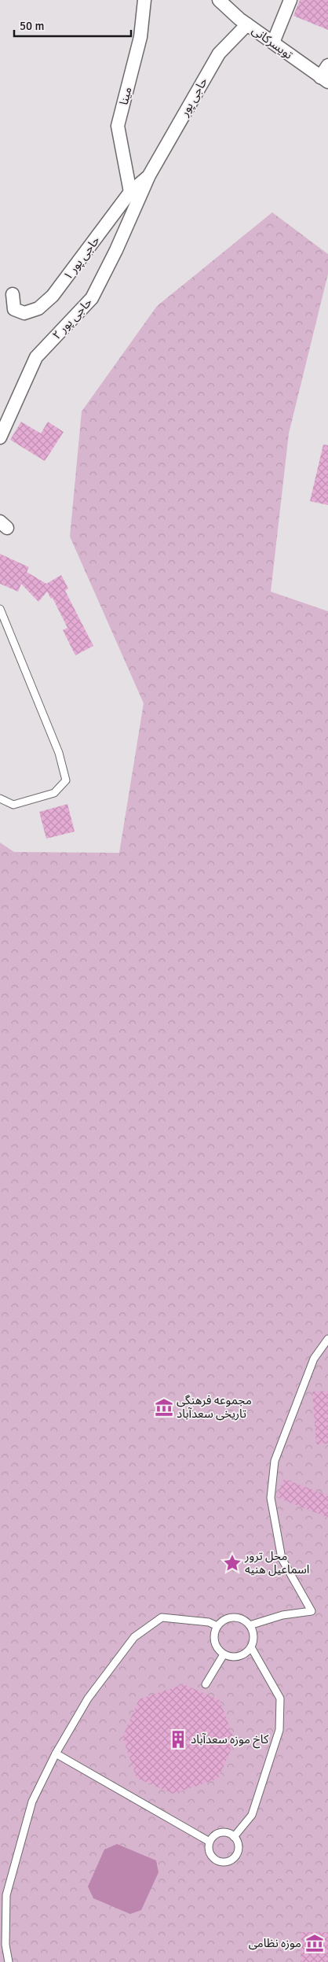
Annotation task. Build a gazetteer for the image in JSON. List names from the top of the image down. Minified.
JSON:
{"streets":{"street":["تویسرکانی","مینا","حاجی پور","حاجی پور ۱","حاجی پور ۲"]},"crossings":[["تویسرکانی","حاجی پور"],["مینا","حاجی پور ۱"],["حاجی پور","حاجی پور ۱"],["حاجی پور","حاجی پور ۲"],["حاجی پور ۱","حاجی پور ۲"]],"places":{"museum":["مجموعه فرهنگی تاریخی سعدآباد","موزه نظامی"],"place":["محل ترور اسماعیل هنیه"],"building":["کاخ موزه سعدآباد"]},"scale_bar":"50 m"}
